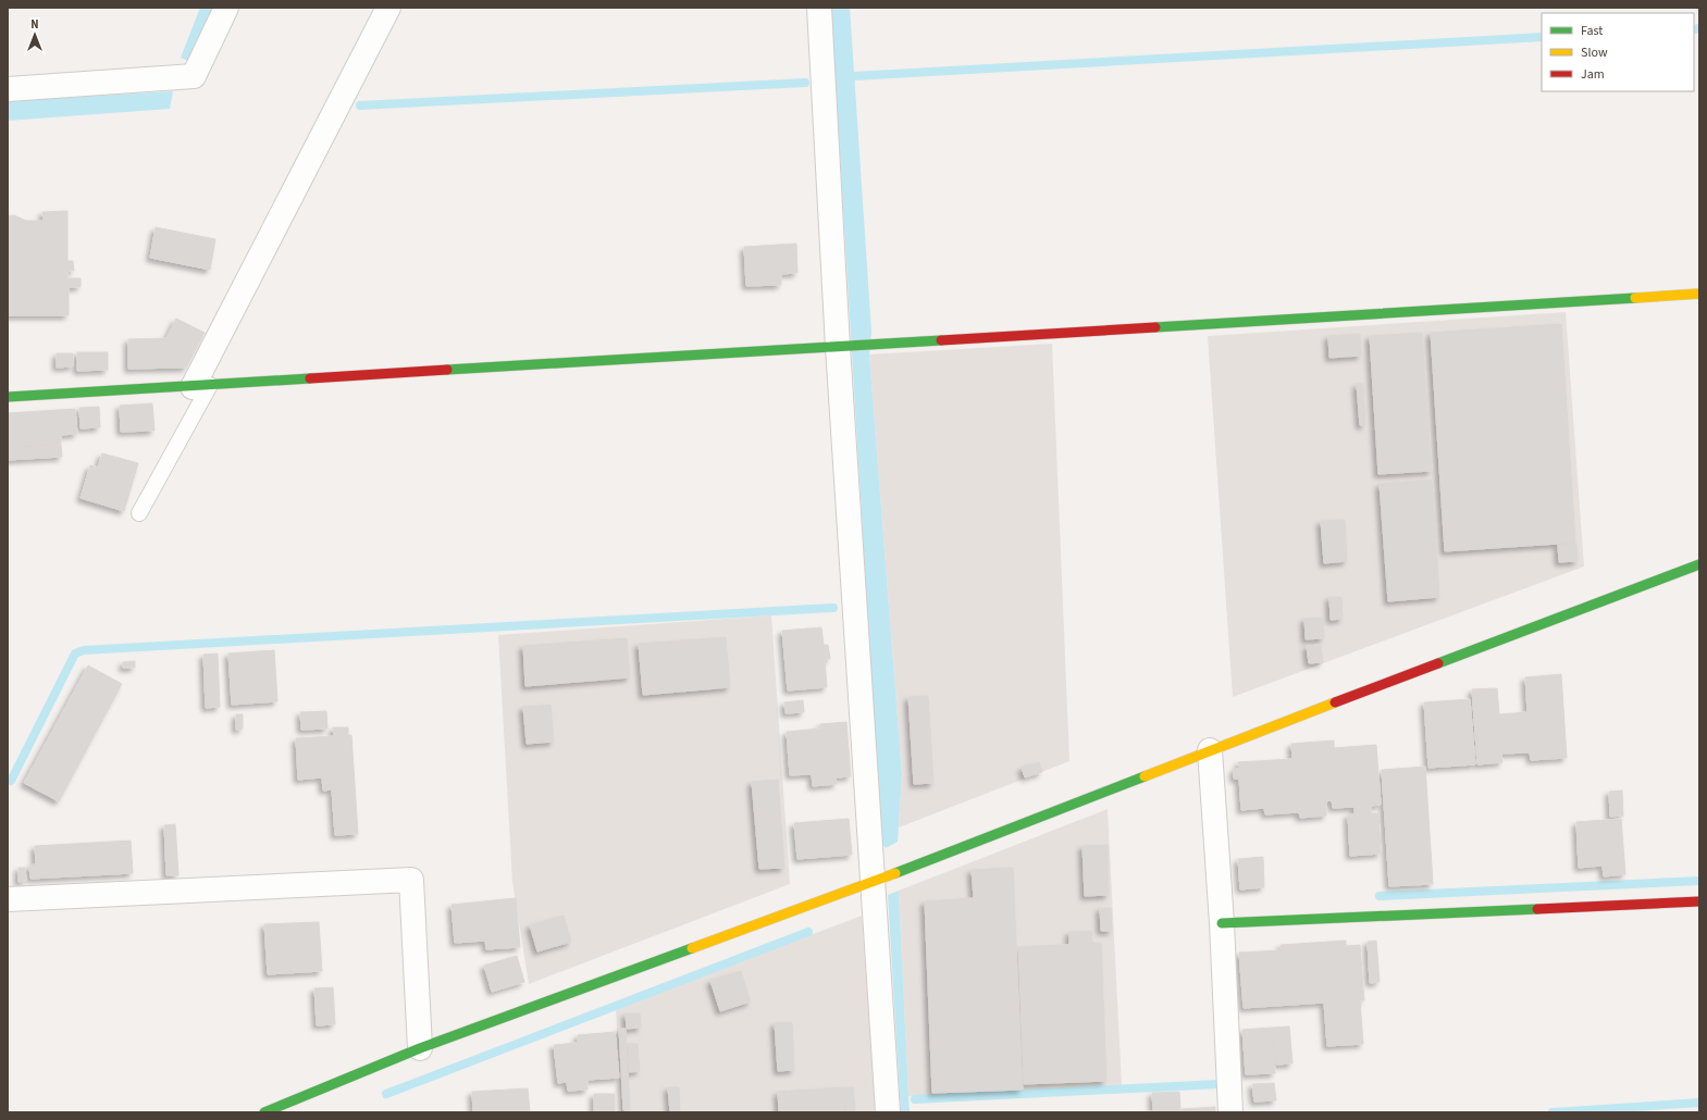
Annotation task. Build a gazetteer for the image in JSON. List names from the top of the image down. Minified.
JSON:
{"legend":["Fast","Slow","Jam"],"north":"top"}
